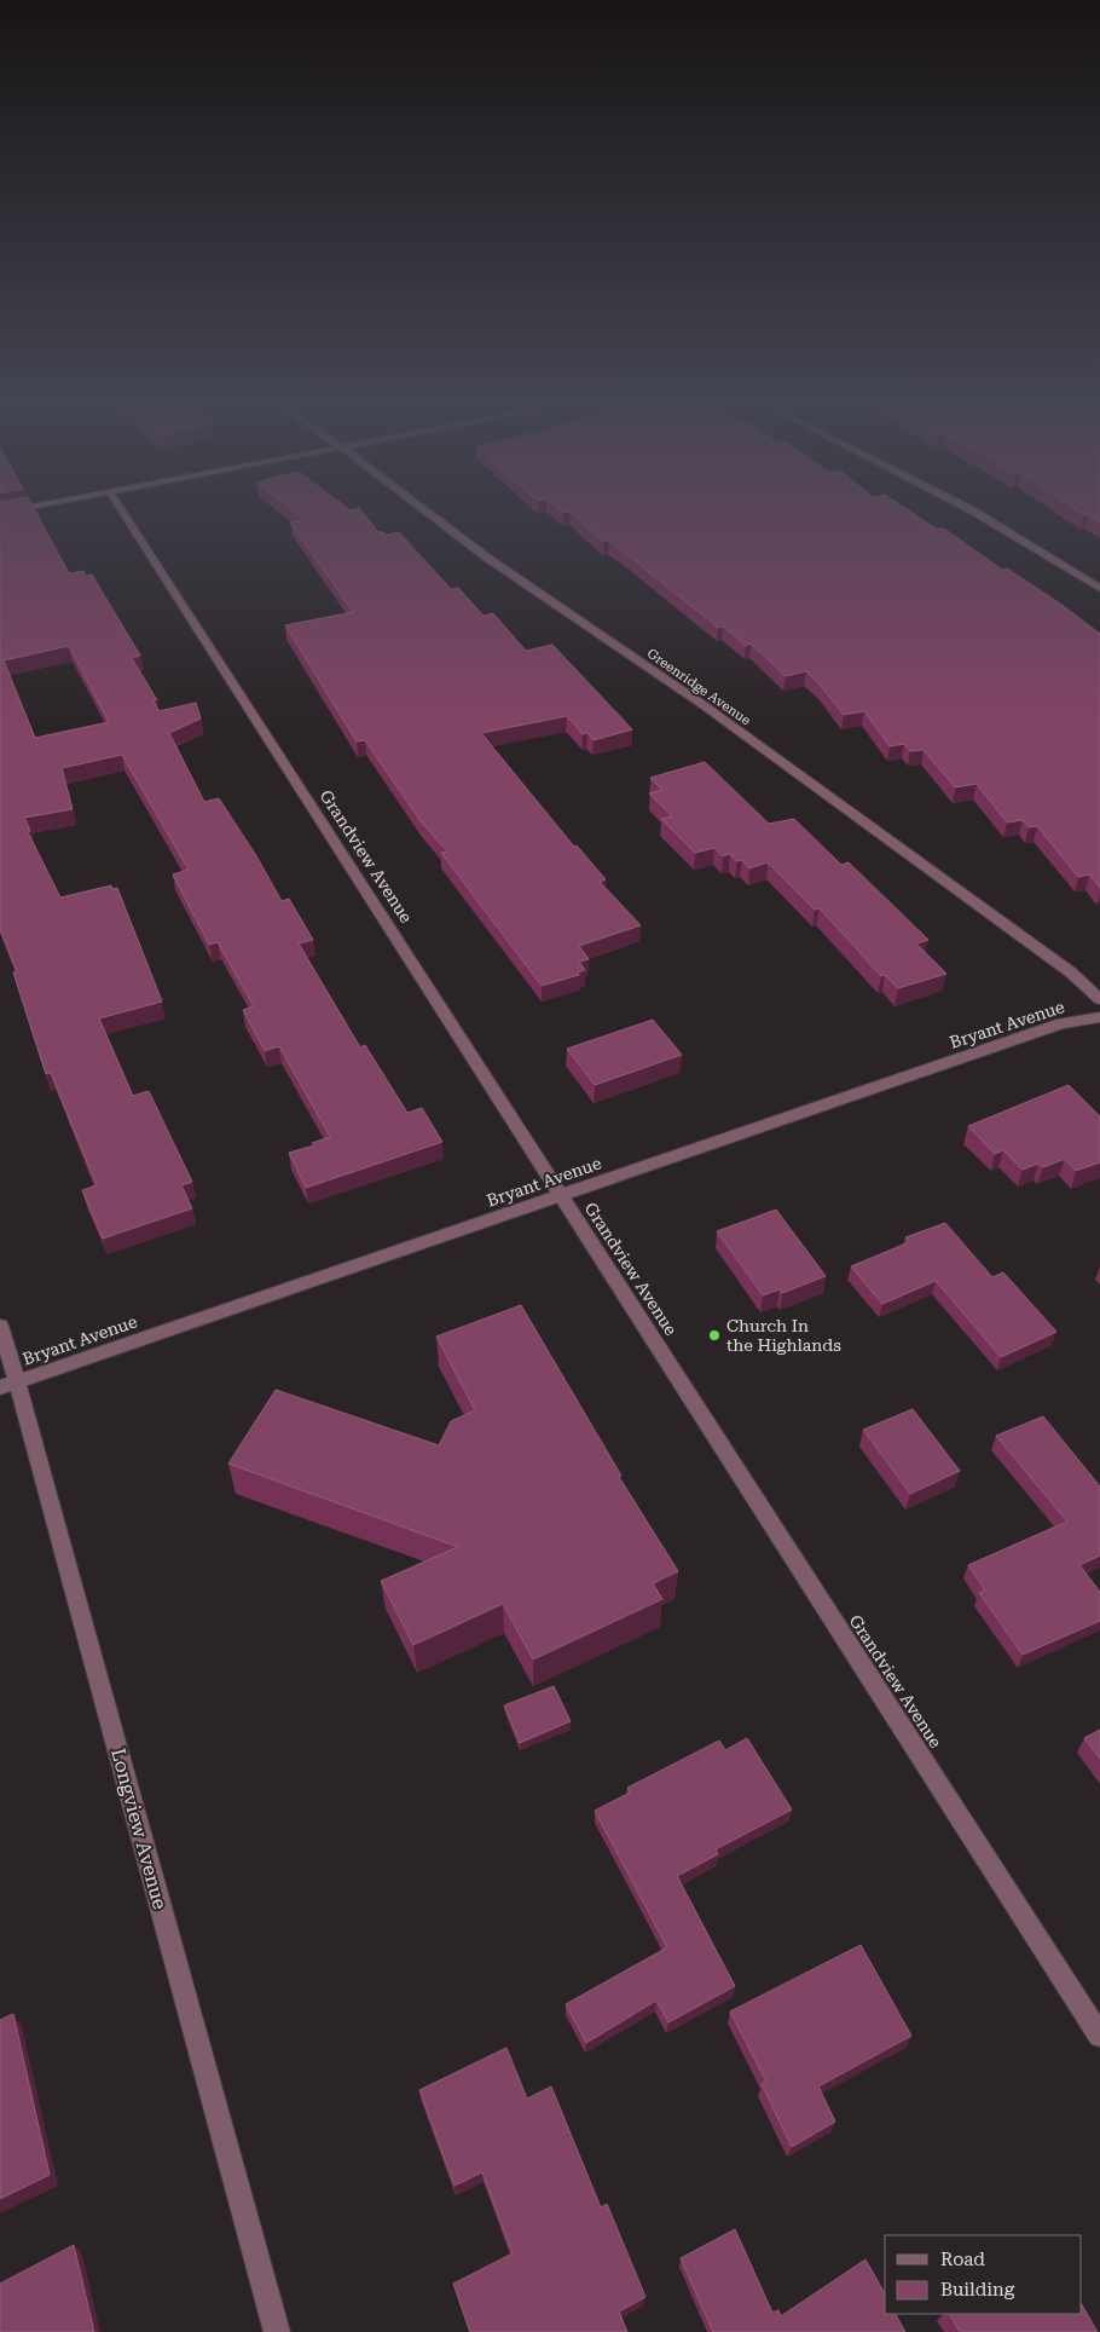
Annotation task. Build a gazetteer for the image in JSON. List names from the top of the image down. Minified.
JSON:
{"streets":{"street":["Greenridge Avenue","Grandview Avenue","Bryant Avenue","Longview Avenue"]},"crossings":[["Grandview Avenue","Bryant Avenue"],["Bryant Avenue","Longview Avenue"]],"places":["Church In the Highlands"],"legend":["Road","Building"]}
